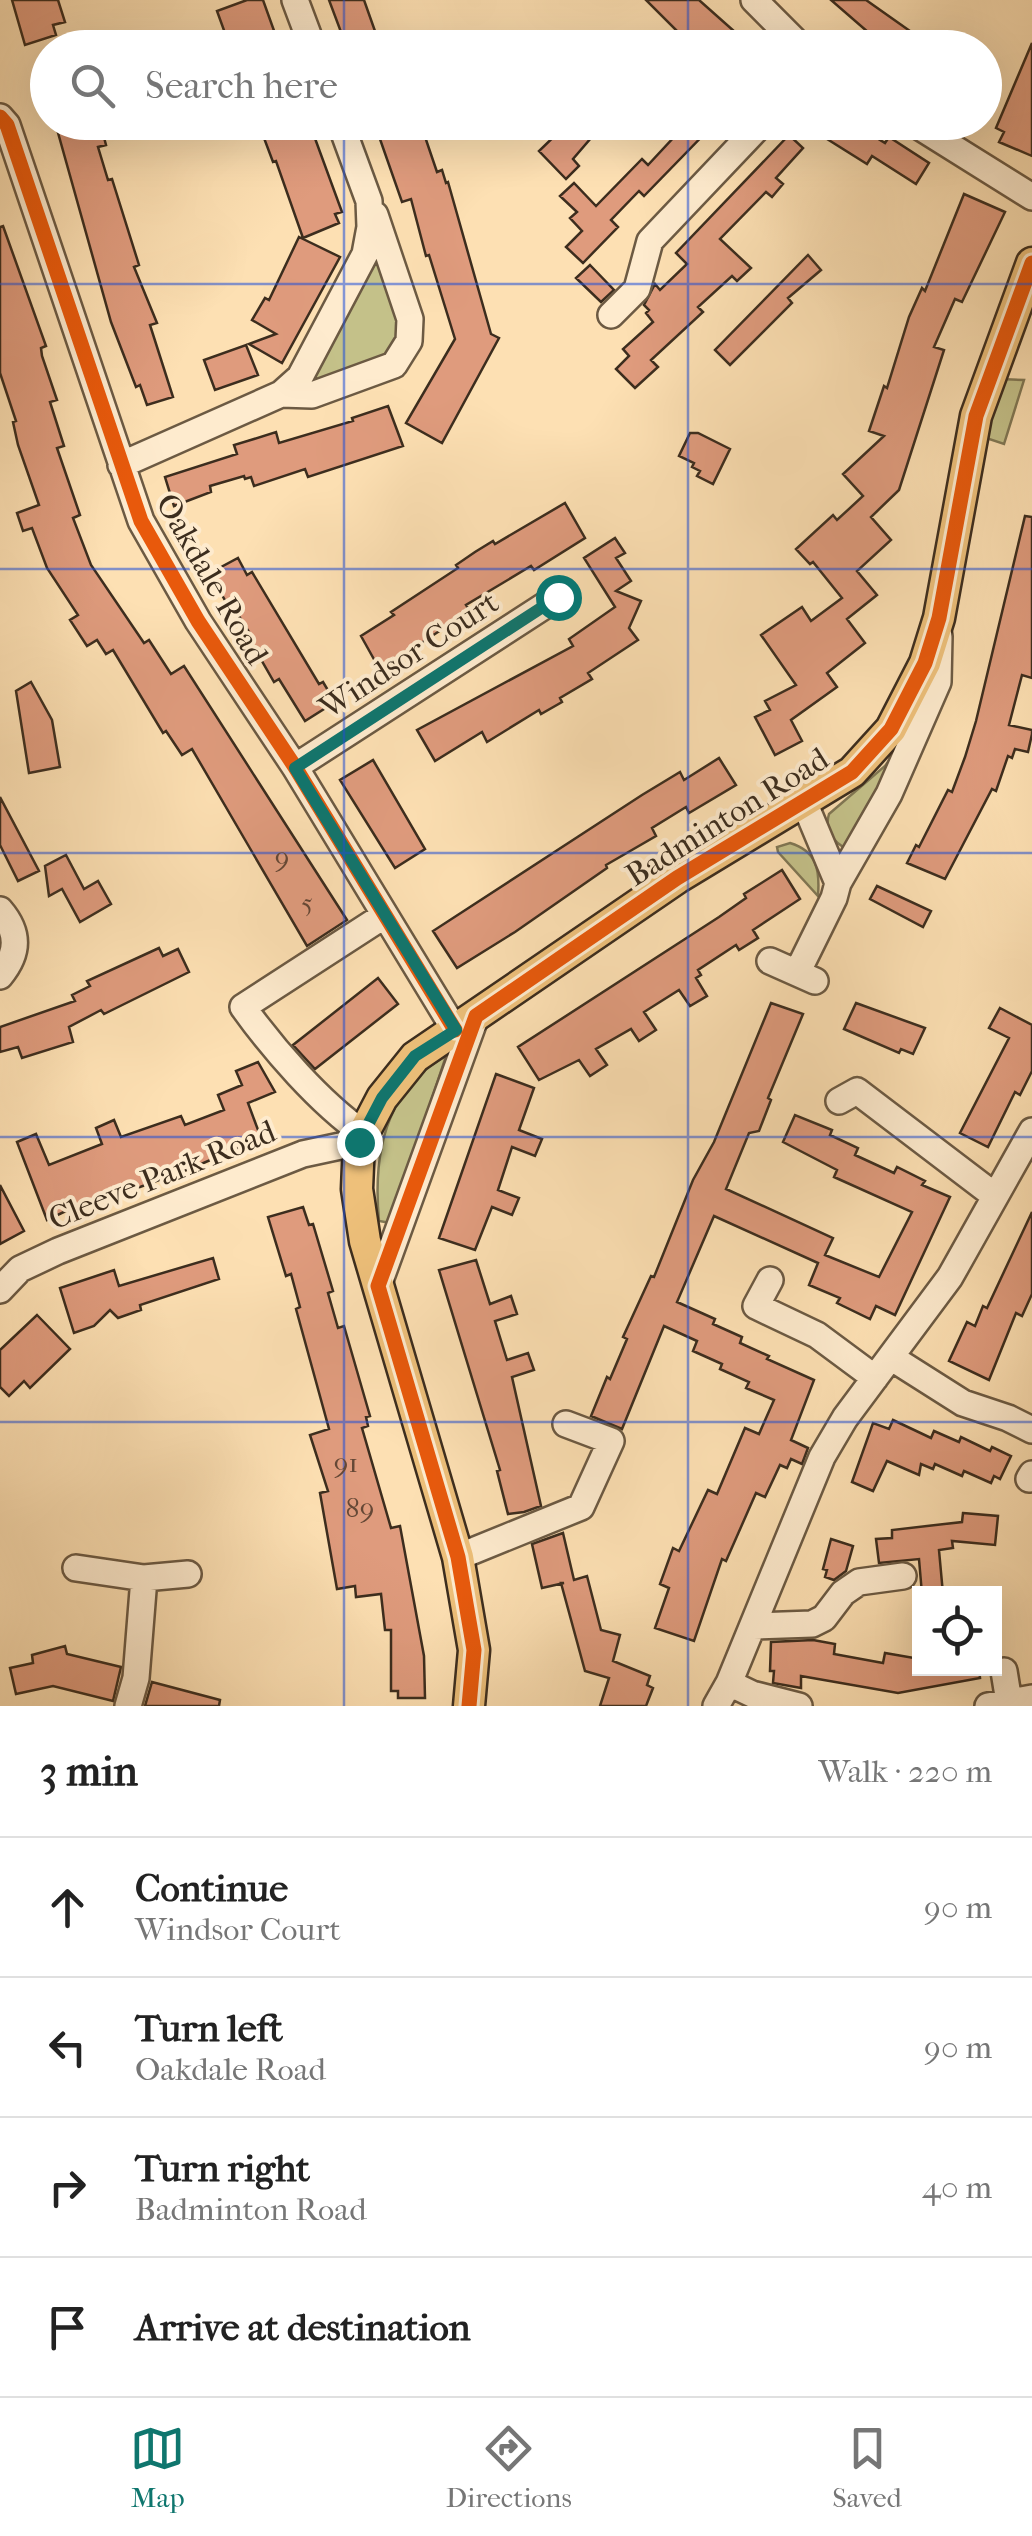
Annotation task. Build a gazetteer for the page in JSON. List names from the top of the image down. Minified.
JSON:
{"streets":{"main road":["Badminton Road"],"street":["Oakdale Road","Windsor Court","Cleeve Park Road"]},"crossings":[["Oakdale Road","Windsor Court"],["Oakdale Road","Badminton Road"],["Badminton Road","Cleeve Park Road"]],"house_numbers":["9","5","91","89"],"page":{"search":"Search here","heading":["3 min","Walk · 220 m"],"list":[["Continue","Windsor Court","90 m"],["Turn left","Oakdale Road","90 m"],["Turn right","Badminton Road","40 m"],"Arrive at destination"],"nav":["Map","Directions","Saved"]}}
